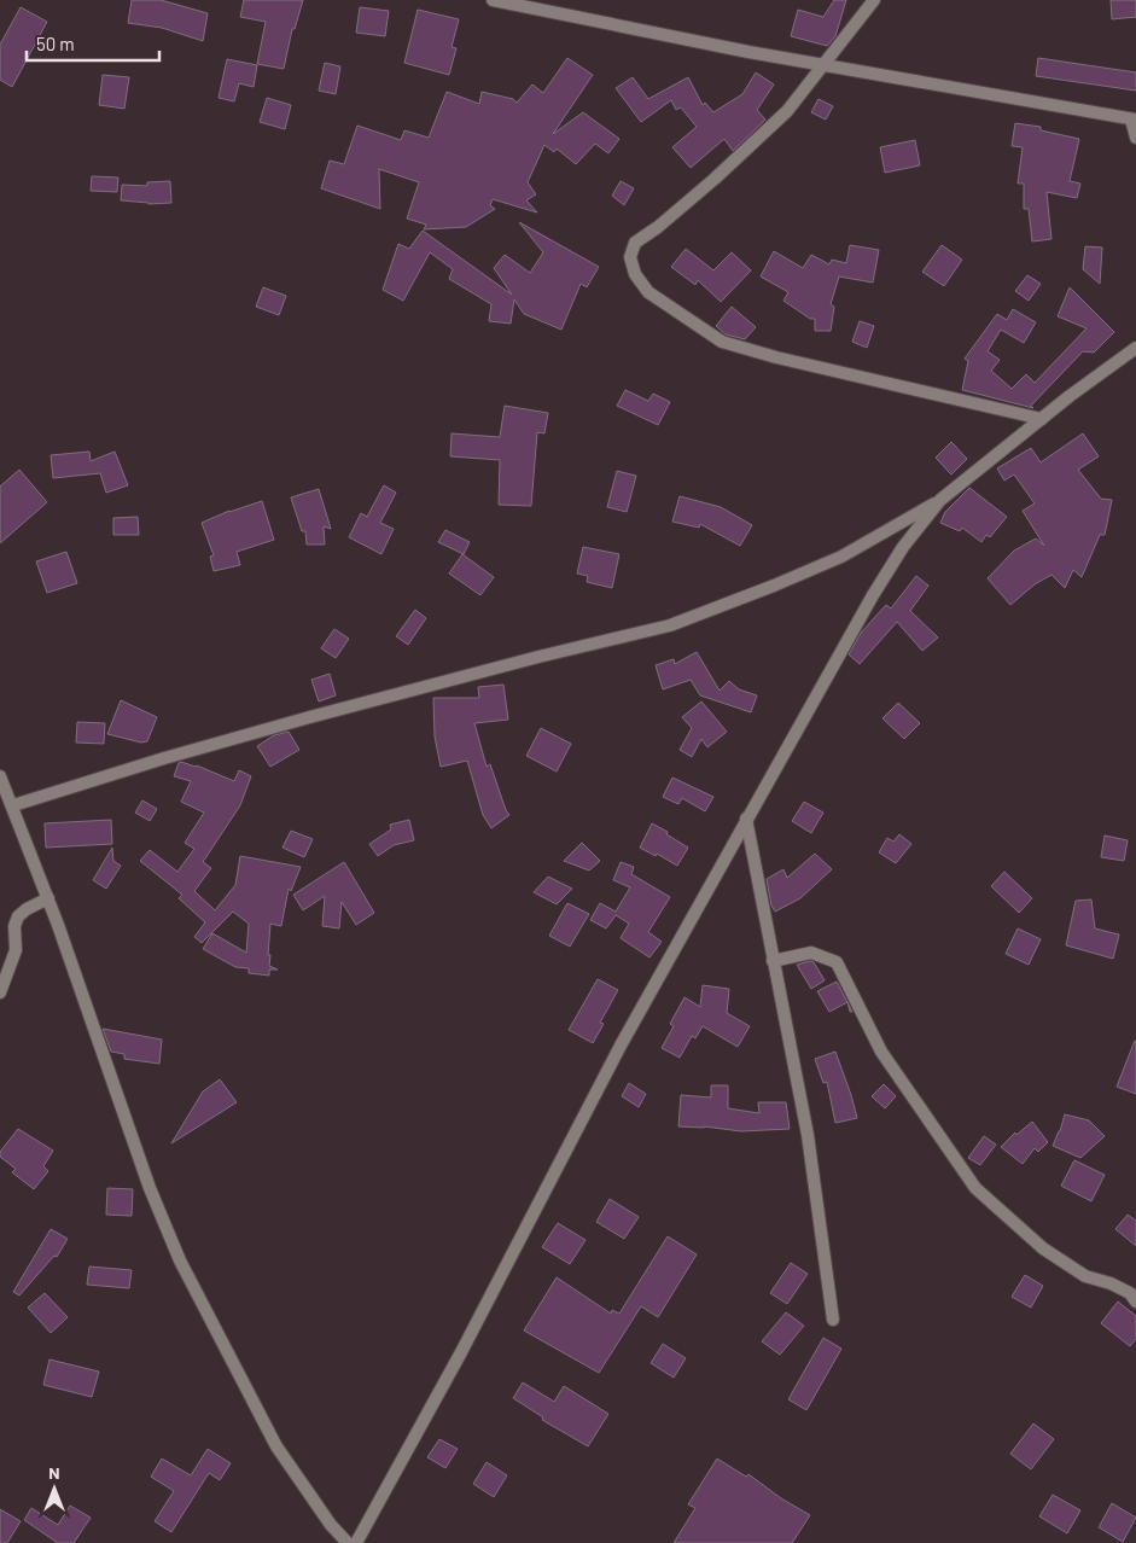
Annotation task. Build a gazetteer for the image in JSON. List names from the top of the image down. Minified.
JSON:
{"scale_bar":"50 m","north":"top"}
